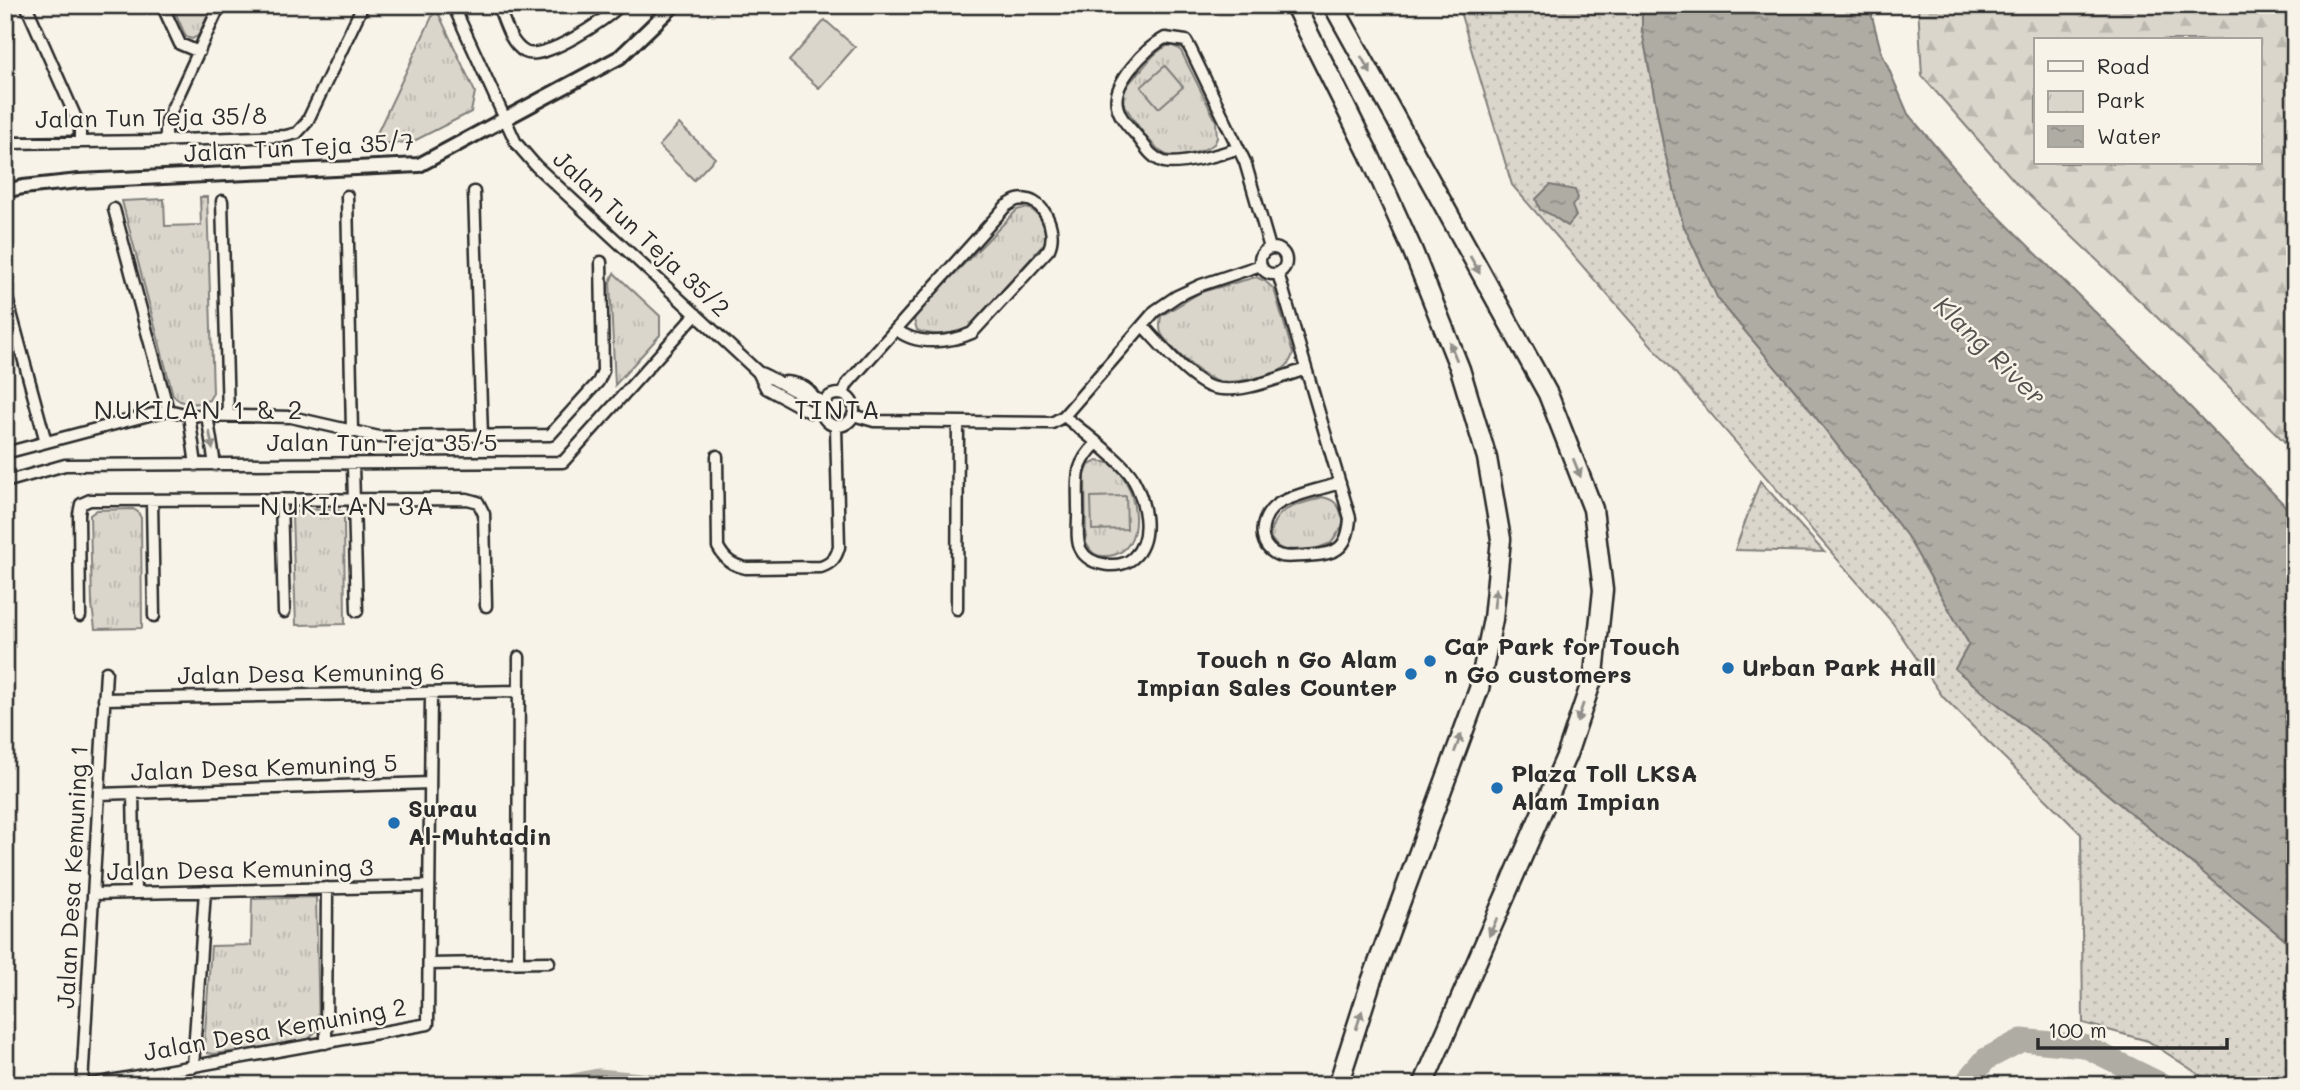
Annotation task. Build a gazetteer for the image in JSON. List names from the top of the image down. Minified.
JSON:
{"streets":{"street":["Jalan Tun Teja 35/8","Jalan Tun Teja 35/7","Jalan Tun Teja 35/2","Jalan Tun Teja 35/5","Jalan Desa Kemuning 6","Jalan Desa Kemuning 5","Jalan Desa Kemuning 3","Jalan Desa Kemuning 1","Jalan Desa Kemuning 2"]},"crossings":[["Jalan Tun Teja 35/7","Jalan Tun Teja 35/2"],["Jalan Tun Teja 35/2","Jalan Tun Teja 35/5"],["Jalan Desa Kemuning 6","Jalan Desa Kemuning 1"],["Jalan Desa Kemuning 5","Jalan Desa Kemuning 1"],["Jalan Desa Kemuning 3","Jalan Desa Kemuning 1"]],"districts":["NUKILAN 1 & 2","TINTA","NUKILAN 3A"],"water":["Klang River"],"places":["Car Park for Touch n Go customers","Urban Park Hall","Touch n Go Alam Impian Sales Counter","Plaza Toll LKSA Alam Impian","Surau Al-Muhtadin"],"legend":["Road","Park","Water"],"scale_bar":"100 m"}
